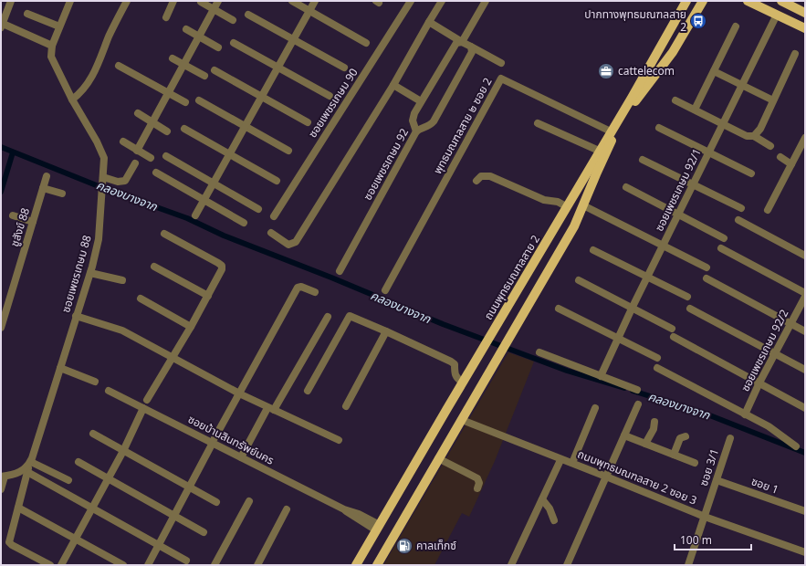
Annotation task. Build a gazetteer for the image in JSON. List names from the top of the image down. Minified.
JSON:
{"streets":{"main road":["ถนนพุทธมณฑลสาย 2"],"street":["ซอยเพชรเกษม 90","พุทธมณฑลสาย ๒ ซอย 2","ซอยเพชรเกษม 92","ซอยเพชรเกษม 92/1","ชูสังข์ 88","ซอยเพชรเกษม 88","ซอยเพชรเกษม 92/2","ซอยบ้านสินทรัพย์นคร","ซอย 3/1","ถนนพุทธมณฑลสาย 2 ซอย 3","ซอย 1"]},"crossings":[["พุทธมณฑลสาย ๒ ซอย 2","ถนนพุทธมณฑลสาย 2"],["ถนนพุทธมณฑลสาย 2","ซอยบ้านสินทรัพย์นคร"],["ซอย 3/1","ถนนพุทธมณฑลสาย 2 ซอย 3"],["ซอย 3/1","ซอย 1"]],"water":["คลองบางจาก"],"places":{"bus stop":["ปากทางพุทธมณฑลสาย 2"],"office":["cattelecom"],"fuel station":["คาลเท็กซ์"]},"scale_bar":"100 m"}
